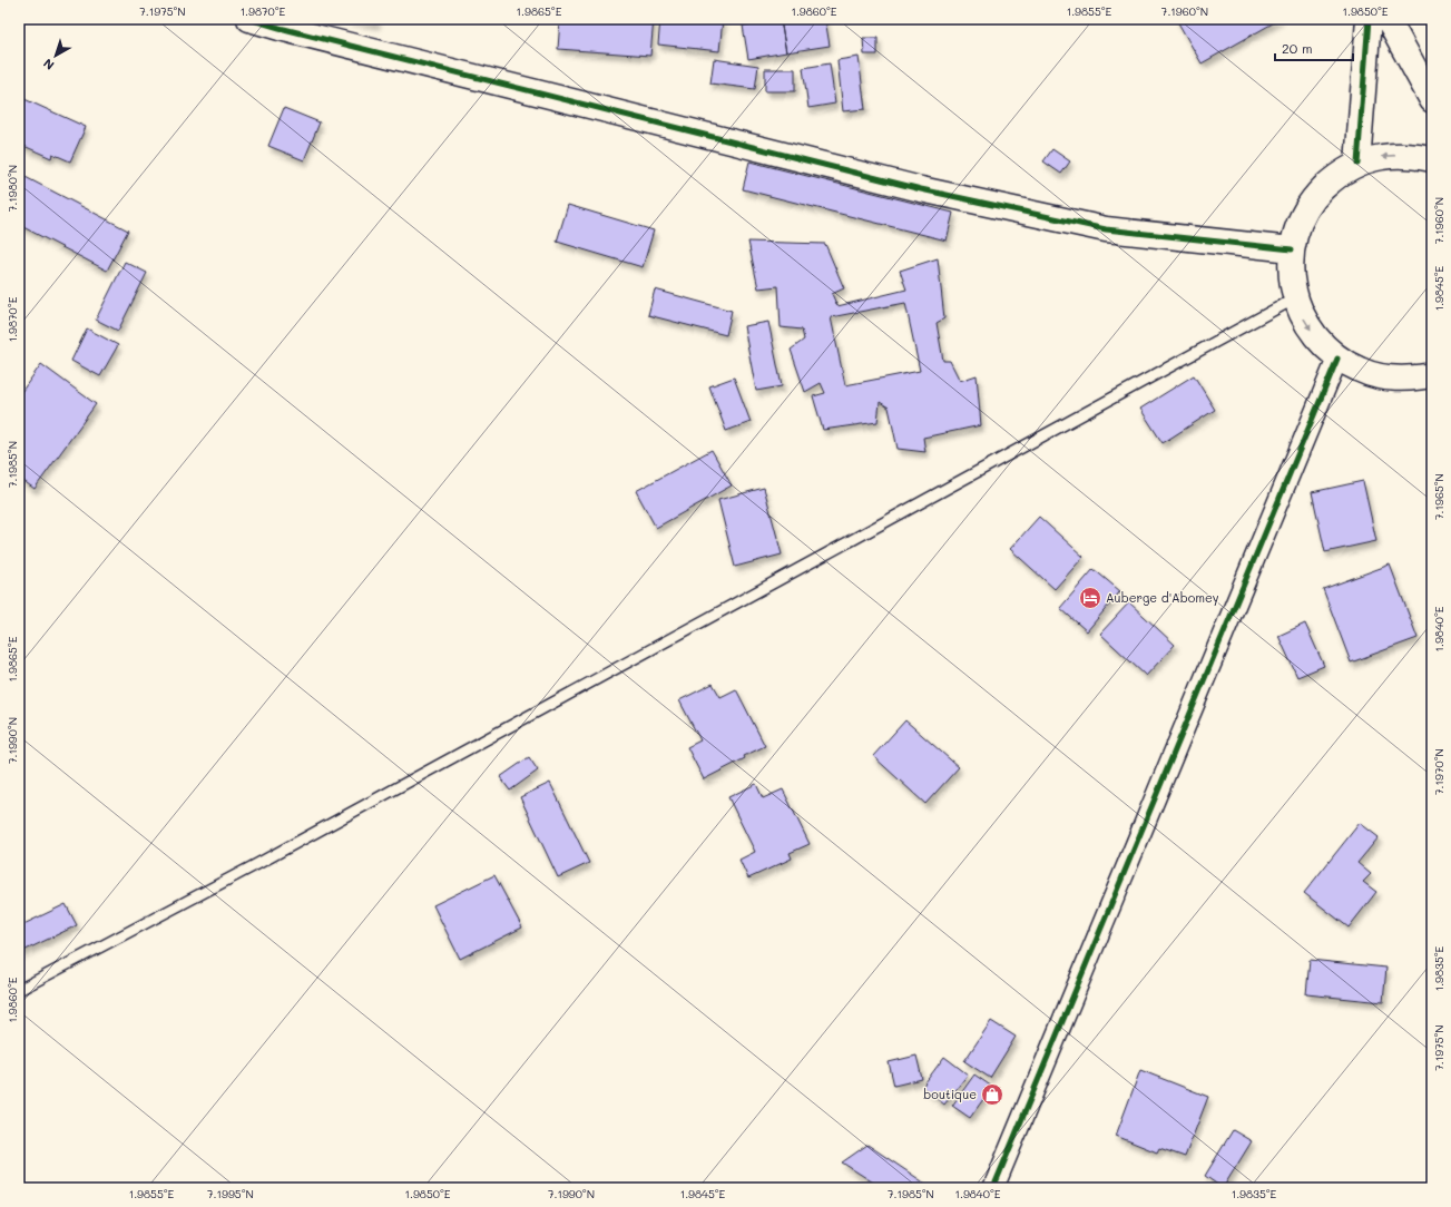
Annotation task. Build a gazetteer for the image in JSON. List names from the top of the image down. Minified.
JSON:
{"places":{"hotel":["Auberge d'Abomey"],"shop":["boutique"]},"scale_bar":"20 m","north":"bottom left","coordinates":["7.1975°N","1.9870°E","1.9865°E","1.9860°E","1.9855°E","7.1960°N","1.9850°E","7.1980°N","1.9845°E","7.1985°N","7.1965°N","1.9840°E","7.1990°N","7.1970°N","1.9835°E","7.1995°N"]}
